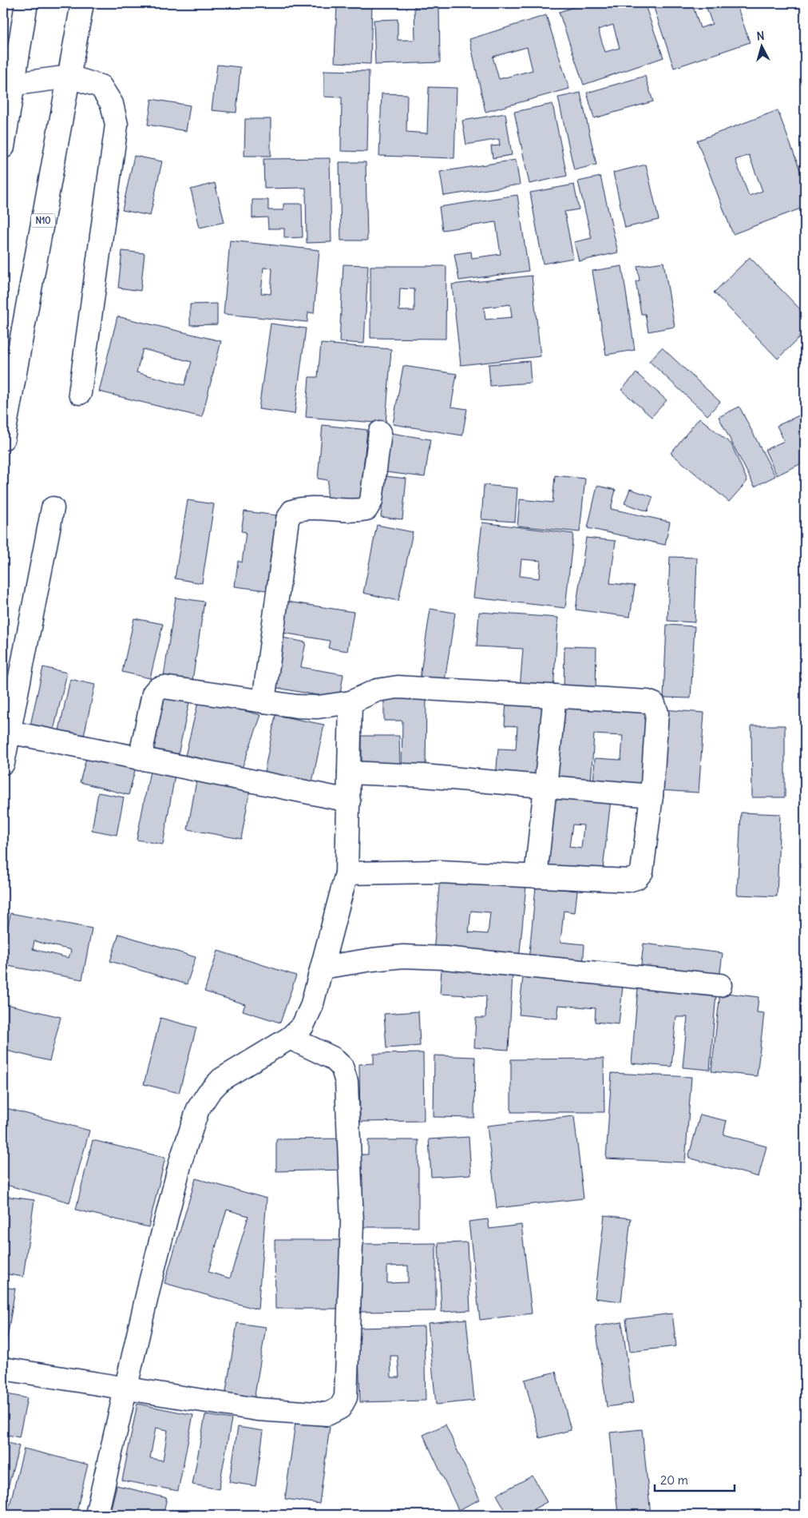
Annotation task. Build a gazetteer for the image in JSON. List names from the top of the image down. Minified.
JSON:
{"streets":{"street":["N10"]},"scale_bar":"20 m","north":"top"}
